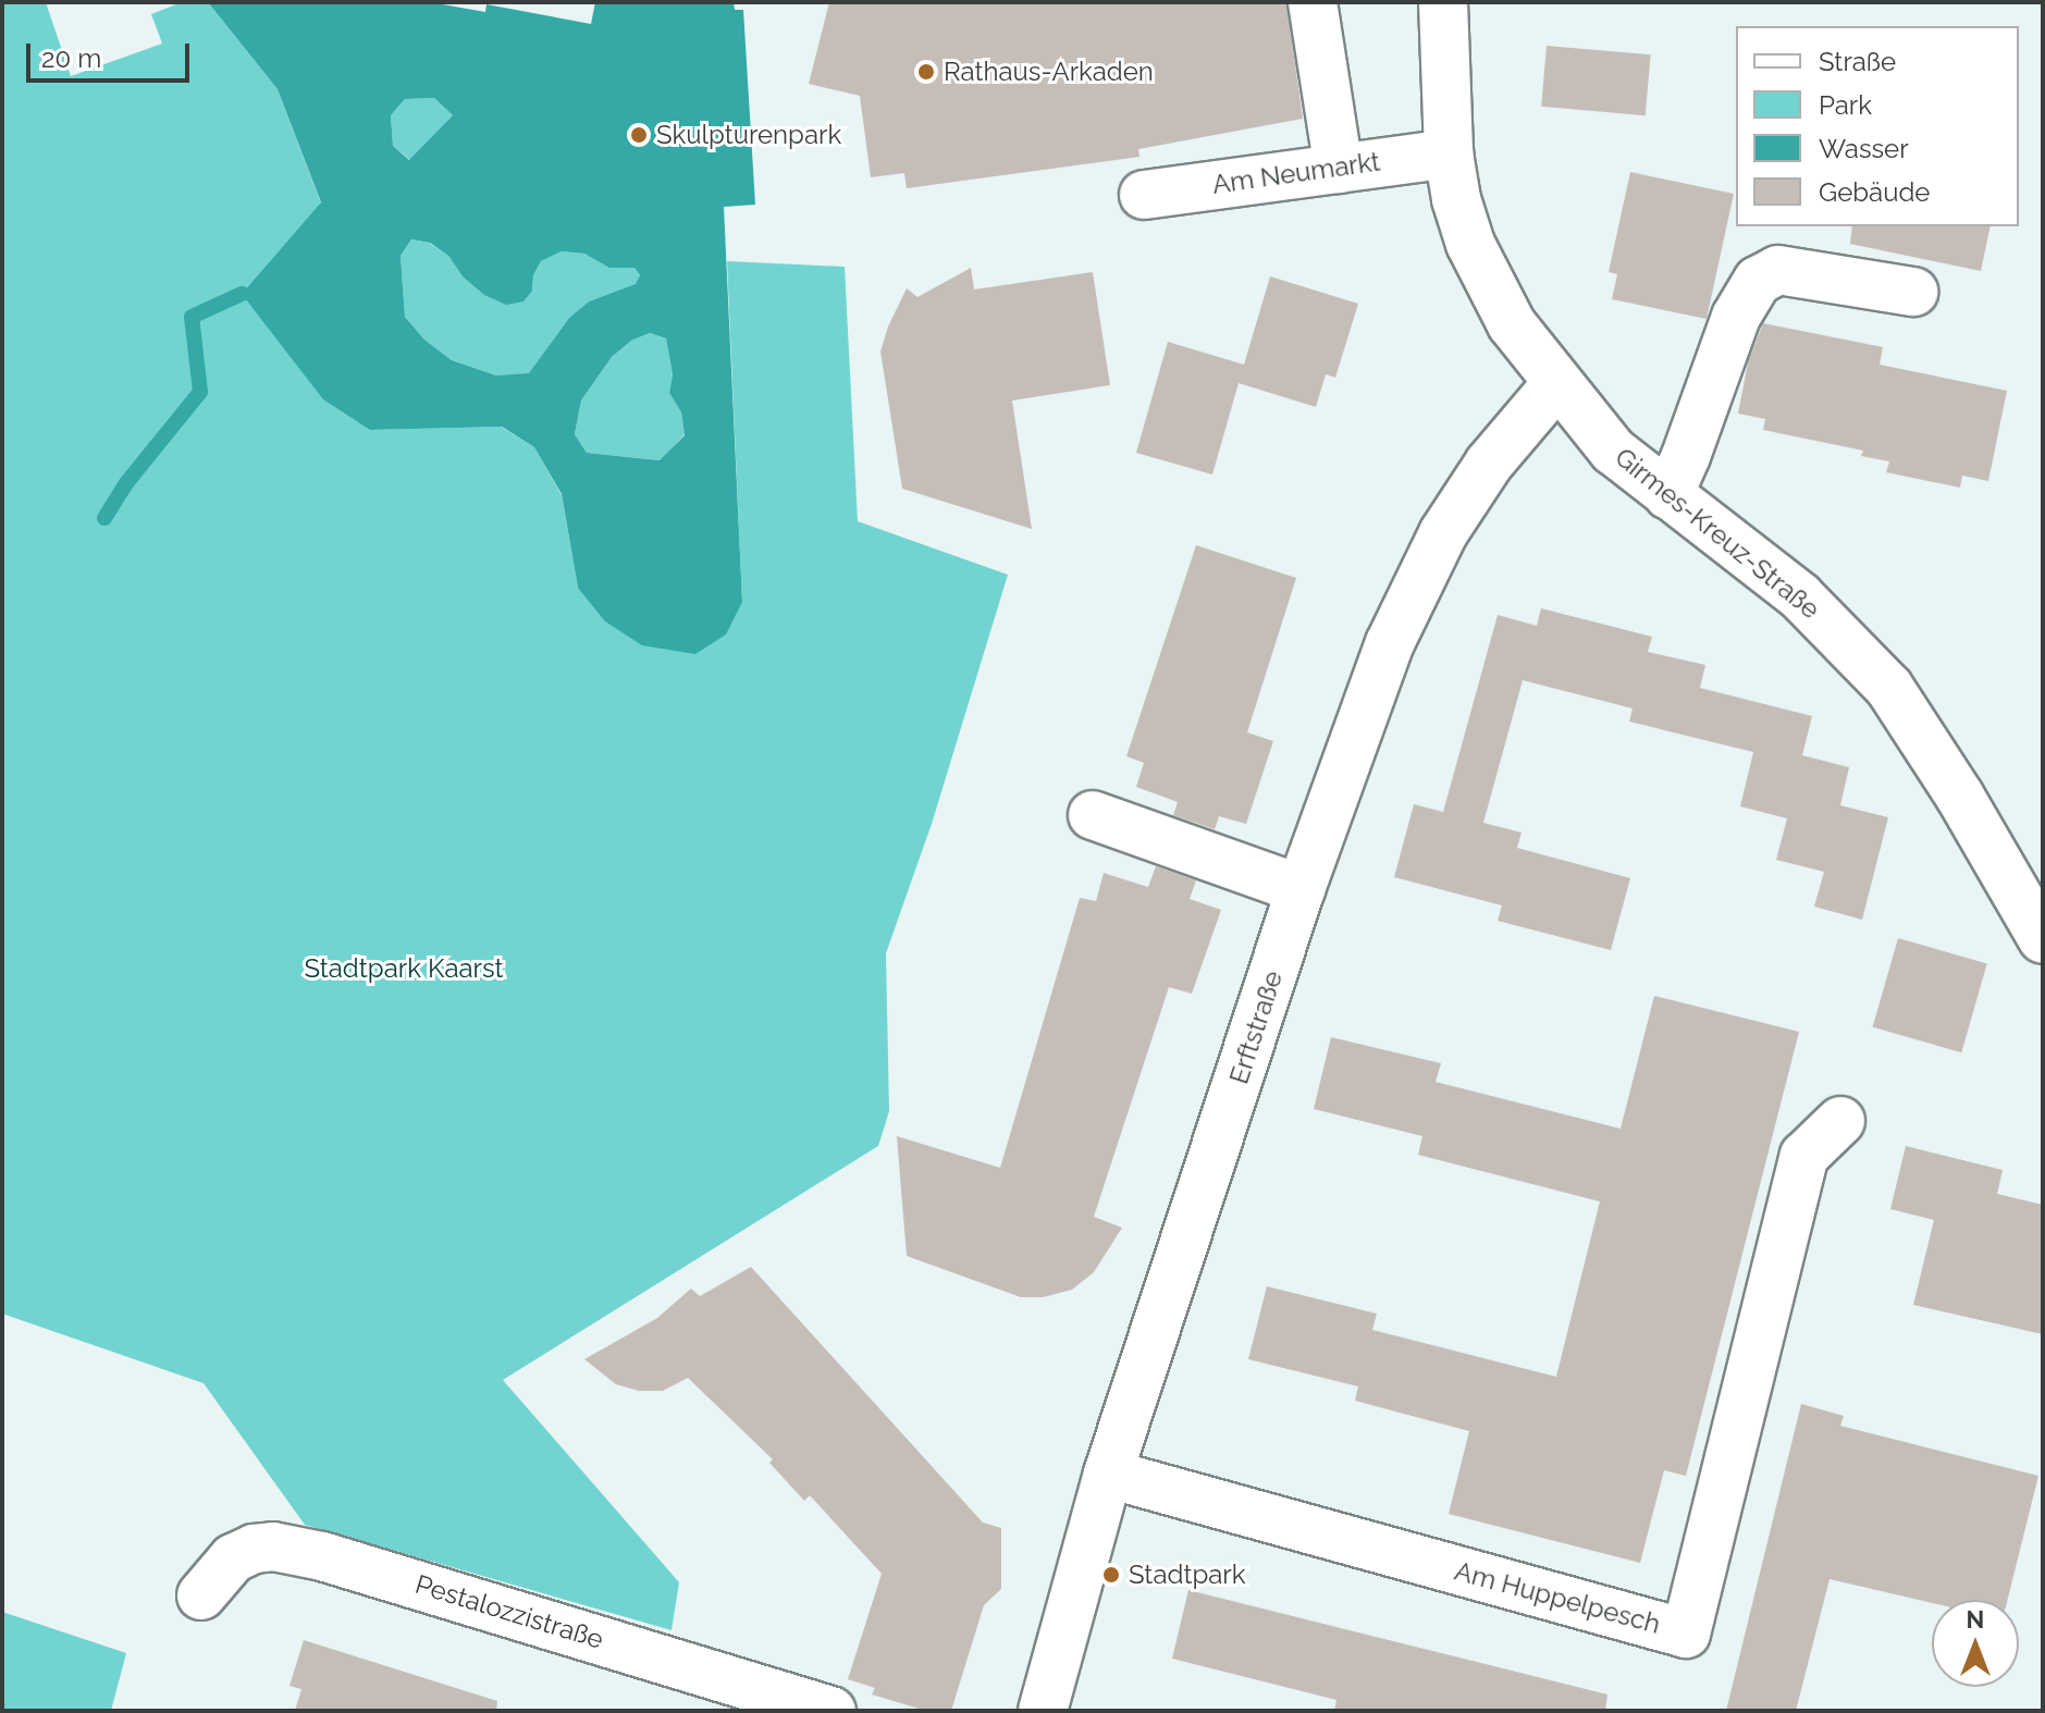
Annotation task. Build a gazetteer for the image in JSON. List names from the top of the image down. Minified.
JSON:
{"streets":{"street":["Am Neumarkt","Girmes-Kreuz-Straße","Erftstraße","Am Huppelpesch","Pestalozzistraße"]},"crossings":[["Am Neumarkt","Girmes-Kreuz-Straße"],["Girmes-Kreuz-Straße","Erftstraße"],["Erftstraße","Am Huppelpesch"]],"parks":["Stadtpark Kaarst"],"places":["Rathaus-Arkaden","Skulpturenpark","Stadtpark"],"legend":["Straße","Park","Wasser","Gebäude"],"scale_bar":"20 m","north":"top"}
